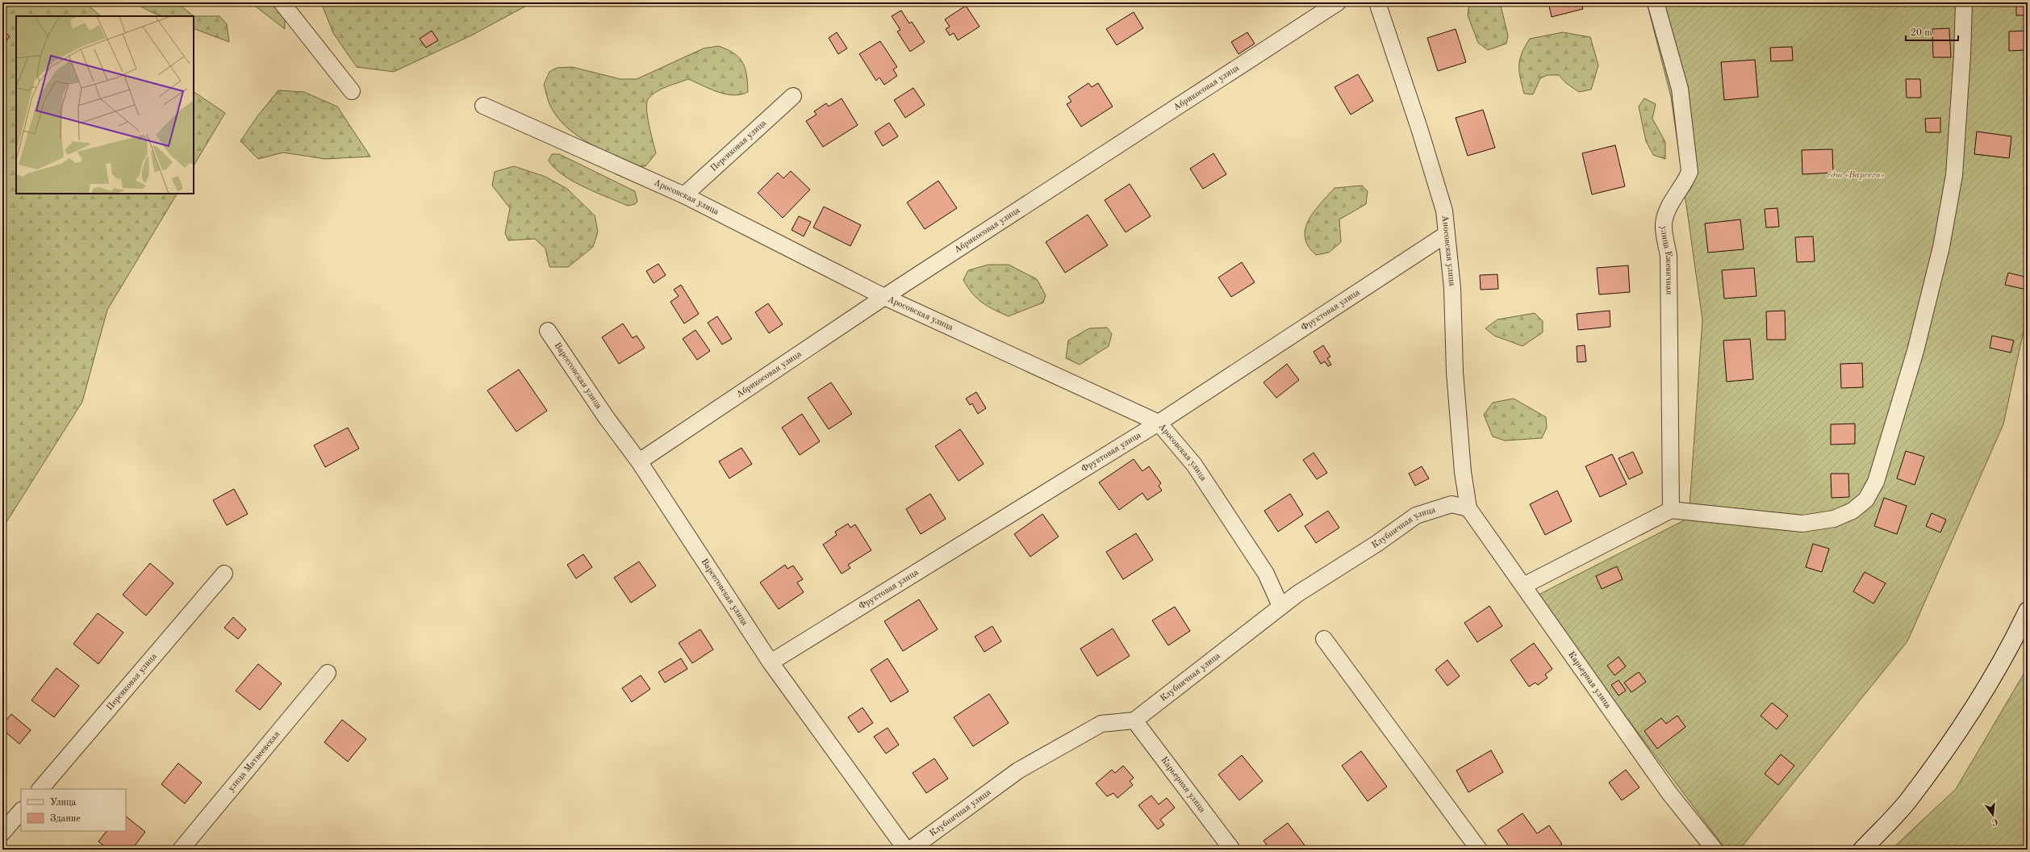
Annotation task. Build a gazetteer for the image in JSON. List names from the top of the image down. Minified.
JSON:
{"streets":{"street":["Абрикосовая улица","Персиковая улица","Аросовская улица","Аносовская улица","улица Ежевичная","Фруктовая улица","Варсеговская улица","Клубничная улица","Карьерная улица","улица Матвеевская"]},"crossings":[["Абрикосовая улица","Аросовская улица"],["Абрикосовая улица","Варсеговская улица"],["Персиковая улица","Аросовская улица"],["Аросовская улица","Фруктовая улица"],["Аросовская улица","Клубничная улица"],["Аносовская улица","Фруктовая улица"],["Аносовская улица","Клубничная улица"],["Аносовская улица","Карьерная улица"],["Фруктовая улица","Варсеговская улица"],["Клубничная улица","Карьерная улица"]],"parks":["сдт «Варсеги»"],"legend":["Улица","Здание"],"scale_bar":"20 m","north":"bottom"}
